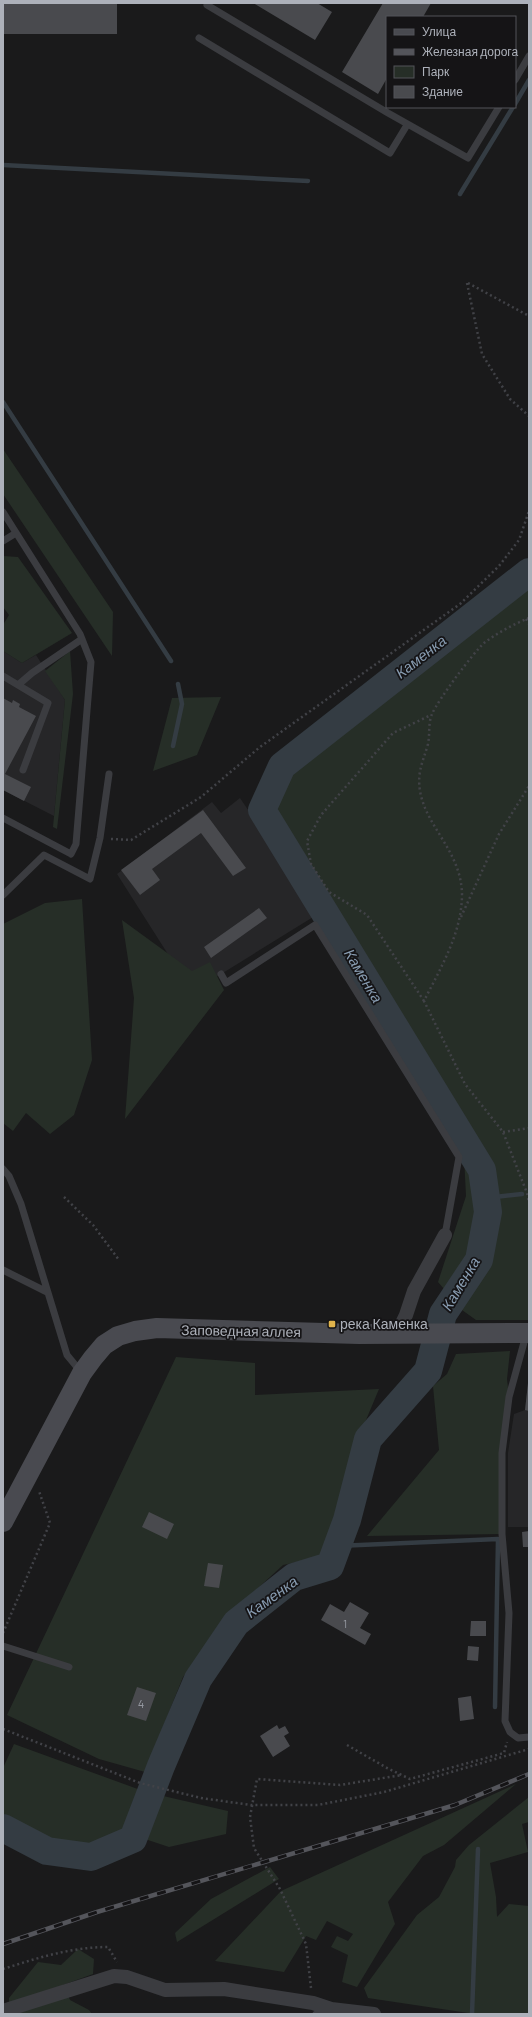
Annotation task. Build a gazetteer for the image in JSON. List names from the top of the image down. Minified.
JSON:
{"streets":{"street":["Заповедная аллея"]},"water":["Каменка"],"places":{"transit":["река Каменка"]},"house_numbers":["1","4"],"legend":["Улица","Железная дорога","Парк","Здание"]}
